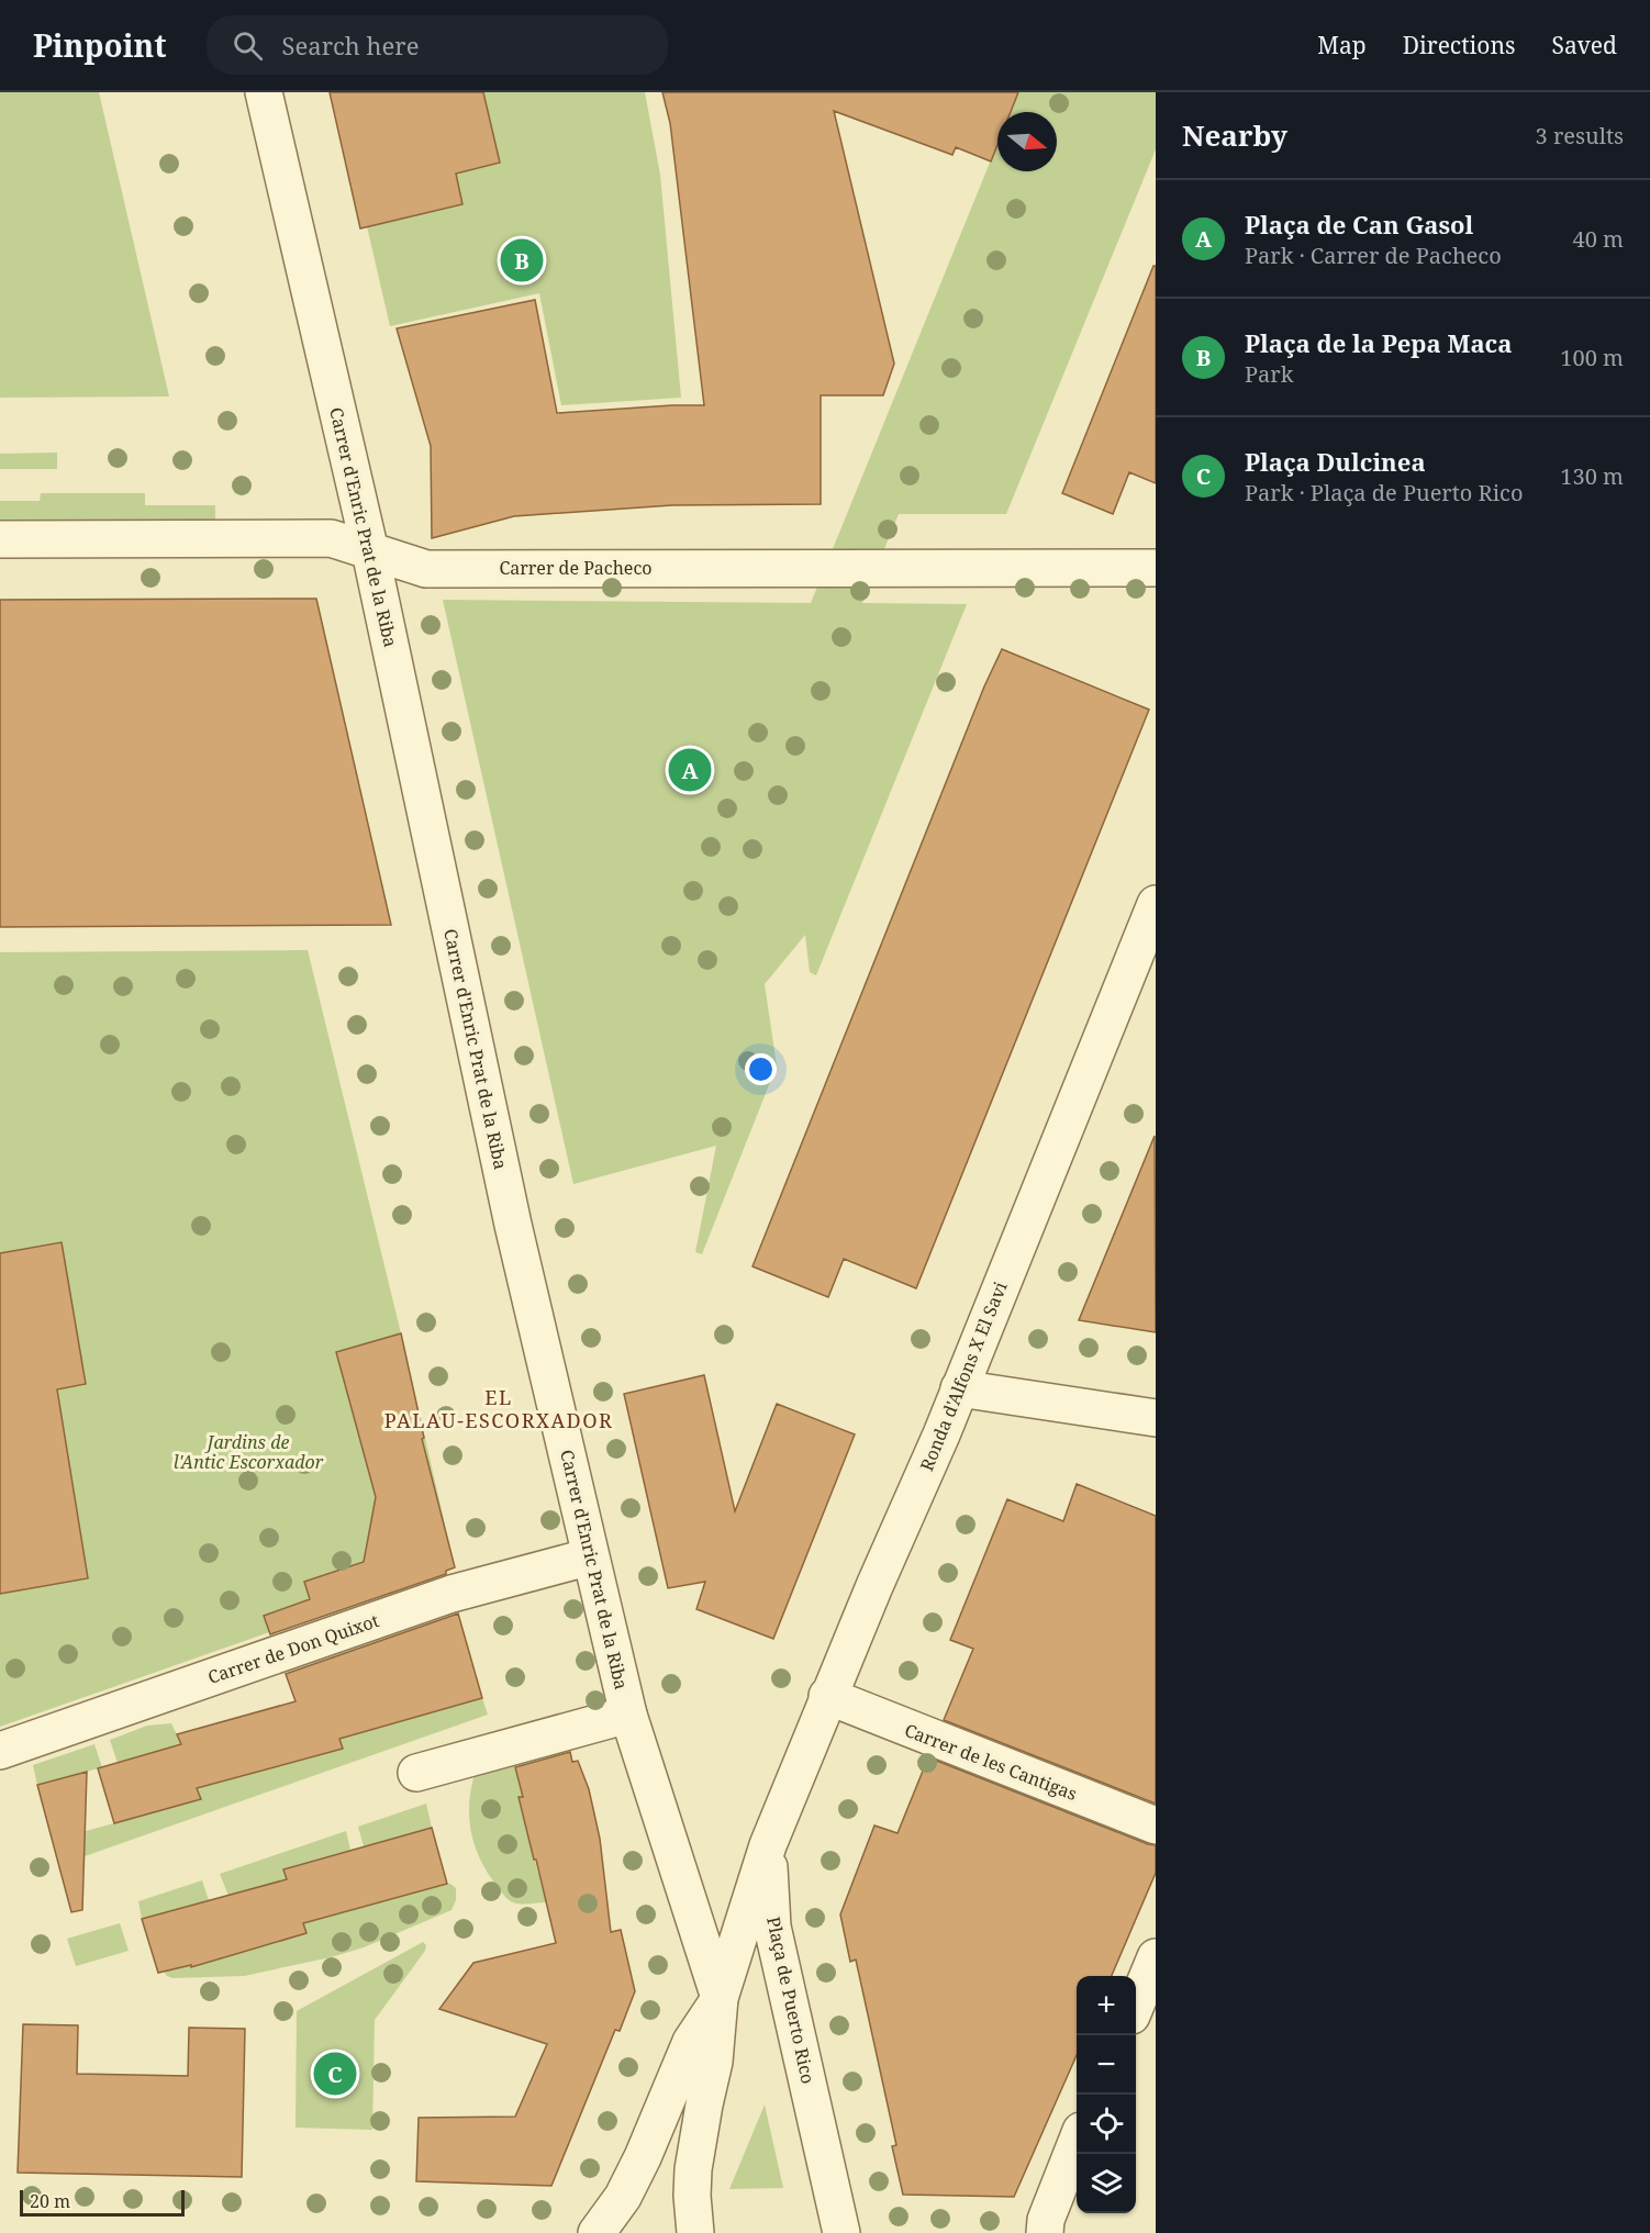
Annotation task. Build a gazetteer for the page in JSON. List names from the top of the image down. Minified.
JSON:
{"streets":{"street":["Carrer d'Enric Prat de la Riba","Carrer de Pacheco","Ronda d'Alfons X El Savi","Carrer de Don Quixot","Carrer de les Cantigas","Plaça de Puerto Rico"]},"crossings":[["Carrer d'Enric Prat de la Riba","Carrer de Pacheco"],["Carrer d'Enric Prat de la Riba","Carrer de Don Quixot"],["Carrer d'Enric Prat de la Riba","Plaça de Puerto Rico"],["Ronda d'Alfons X El Savi","Carrer de les Cantigas"],["Ronda d'Alfons X El Savi","Plaça de Puerto Rico"]],"districts":["EL PALAU-ESCORXADOR"],"parks":["Jardins de l'Antic Escorxador"],"scale_bar":"20 m","north":"right","page":{"header":"Pinpoint","search":"Search here","nav":["Map","Directions","Saved"],"heading":["Nearby","3 results"],"list":[{"mark":"A","name":"Plaça de Can Gasol","note":"Park · Carrer de Pacheco","value":"40 m"},{"mark":"B","name":"Plaça de la Pepa Maca","note":"Park","value":"100 m"},{"mark":"C","name":"Plaça Dulcinea","note":"Park · Plaça de Puerto Rico","value":"130 m"}],"pins":["B","A","C"],"map_buttons":["+","−"],"scale":"20 m"}}
